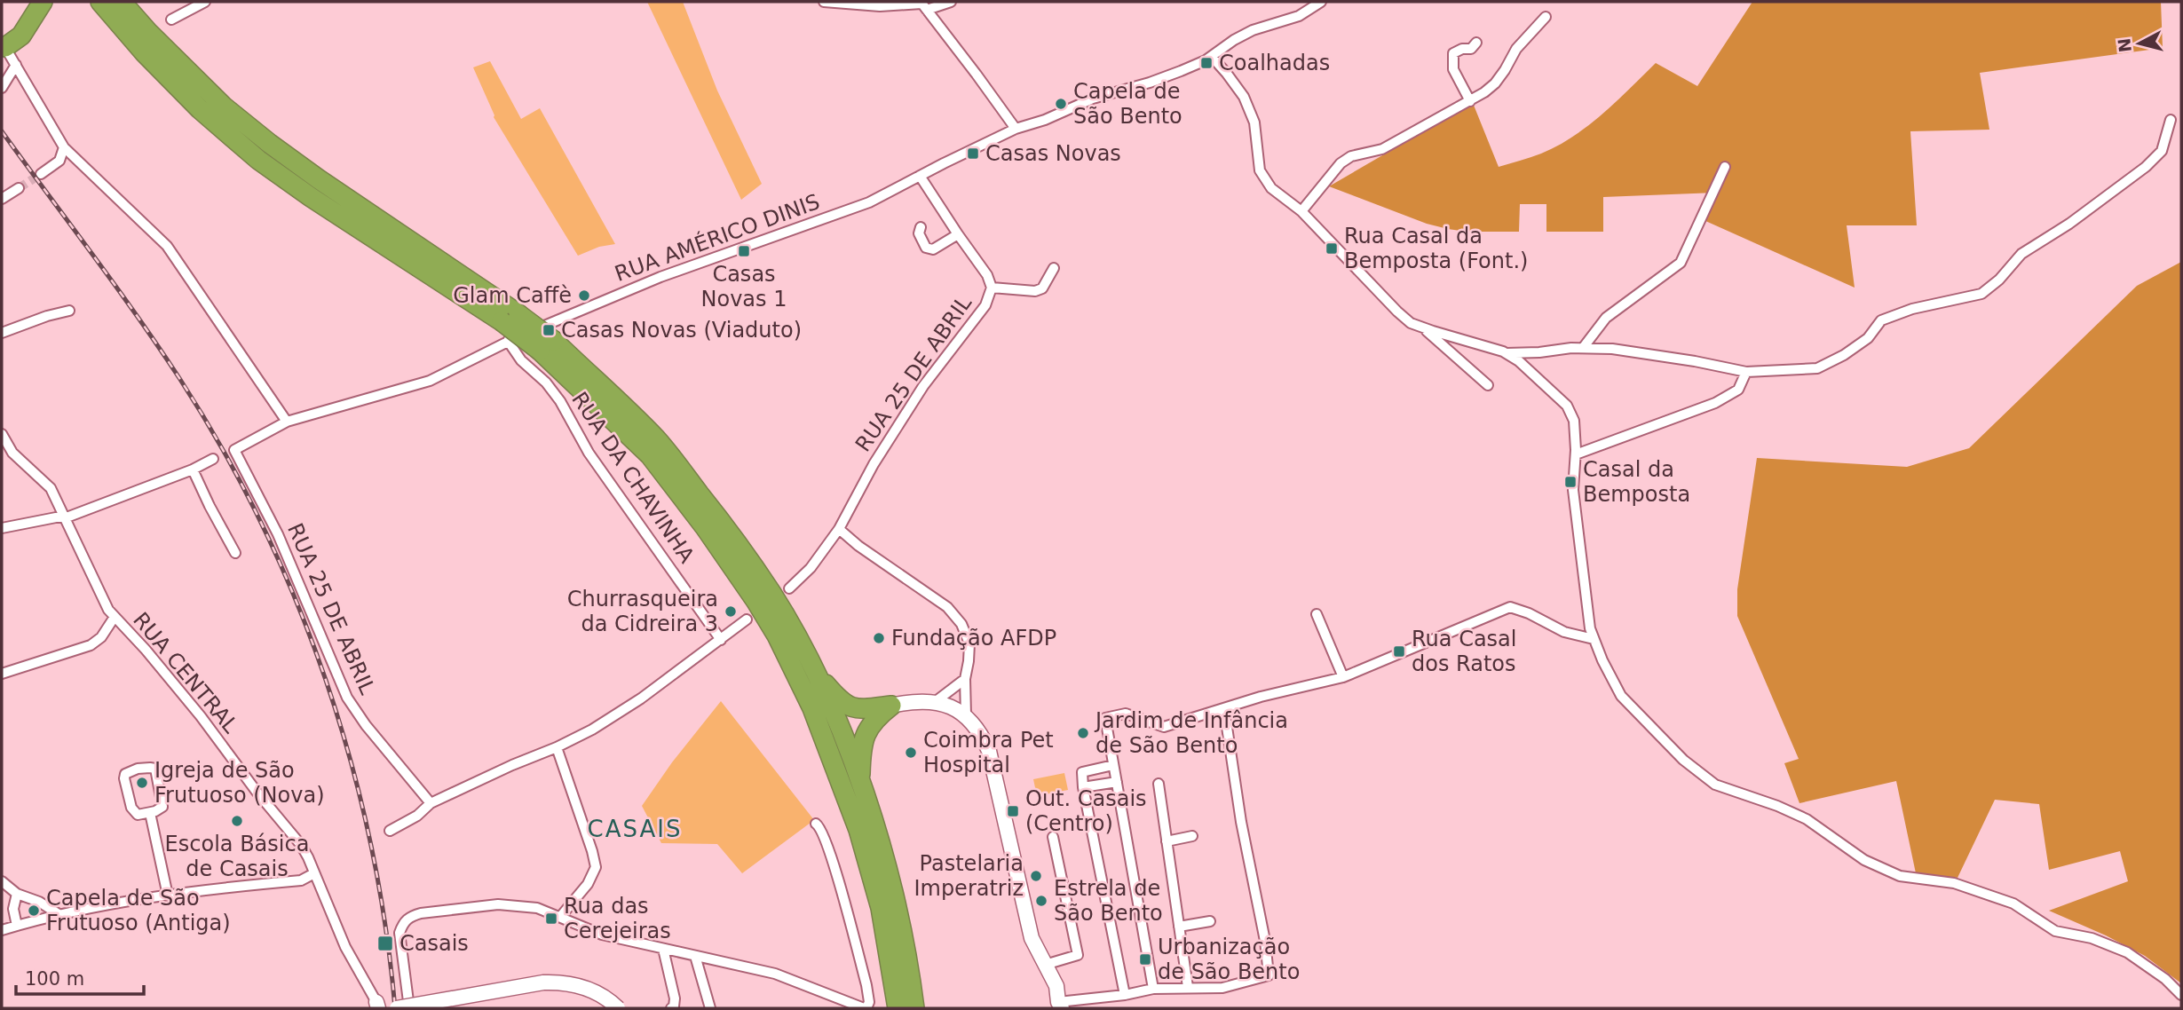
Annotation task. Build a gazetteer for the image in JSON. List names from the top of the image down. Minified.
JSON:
{"streets":{"street":["RUA AMÉRICO DINIS","RUA 25 DE ABRIL","RUA DA CHAVINHA","RUA CENTRAL"]},"crossings":[["RUA AMÉRICO DINIS","RUA 25 DE ABRIL"],["RUA AMÉRICO DINIS","RUA DA CHAVINHA"]],"districts":["CASAIS"],"places":{"transit":["Coalhadas","Casas Novas","Rua Casal da Bemposta (Font.)","Casas Novas 1","Casas Novas (Viaduto)","Casal da Bemposta","Rua Casal dos Ratos","Out. Casais (Centro)","Rua das Cerejeiras","Casais","Urbanização de São Bento"],"other":["Capela de São Bento","Glam Caffè","Churrasqueira da Cidreira 3","Fundação AFDP","Jardim de Infância de São Bento","Coimbra Pet Hospital","Igreja de São Frutuoso (Nova)","Escola Básica de Casais","Pastelaria Imperatriz","Estrela de São Bento","Capela de São Frutuoso (Antiga)"]},"scale_bar":"100 m","north":"left"}
